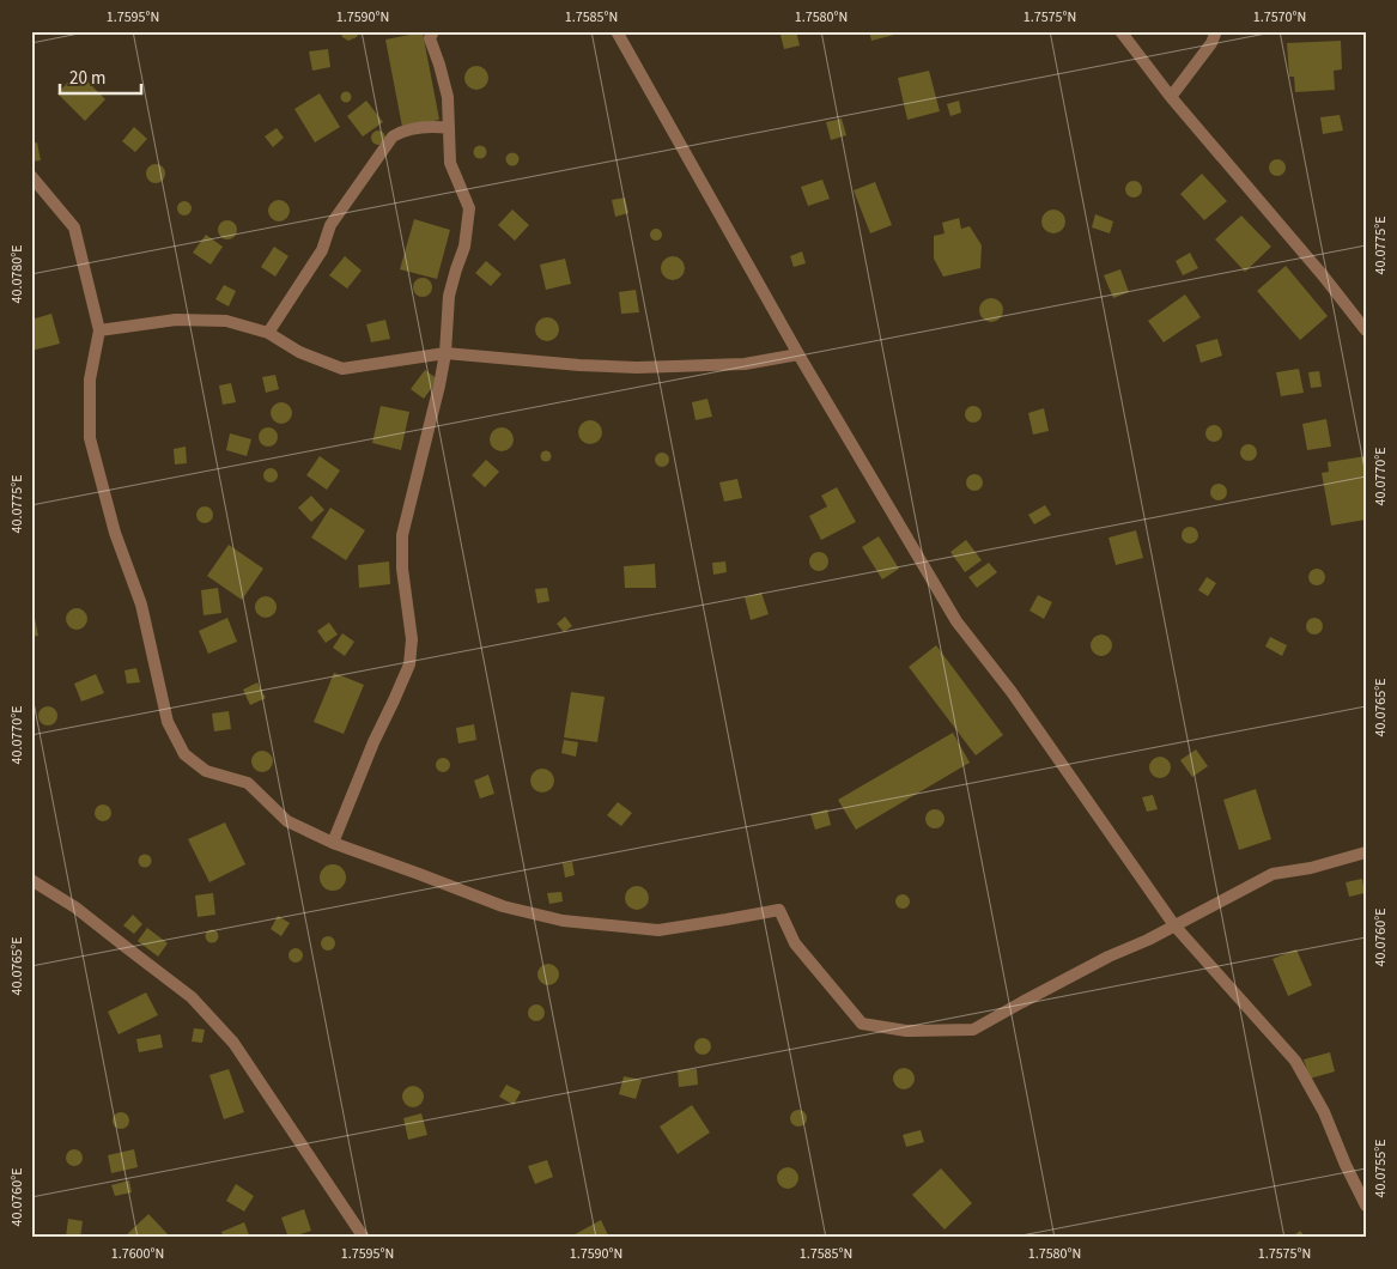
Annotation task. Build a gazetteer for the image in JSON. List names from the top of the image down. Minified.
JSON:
{"scale_bar":"20 m","coordinates":["1.7595°N","1.7590°N","1.7585°N","1.7580°N","1.7575°N","1.7570°N","40.0775°E","40.0780°E","40.0770°E","40.0765°E","40.0760°E","40.0755°E","1.7600°N"]}
